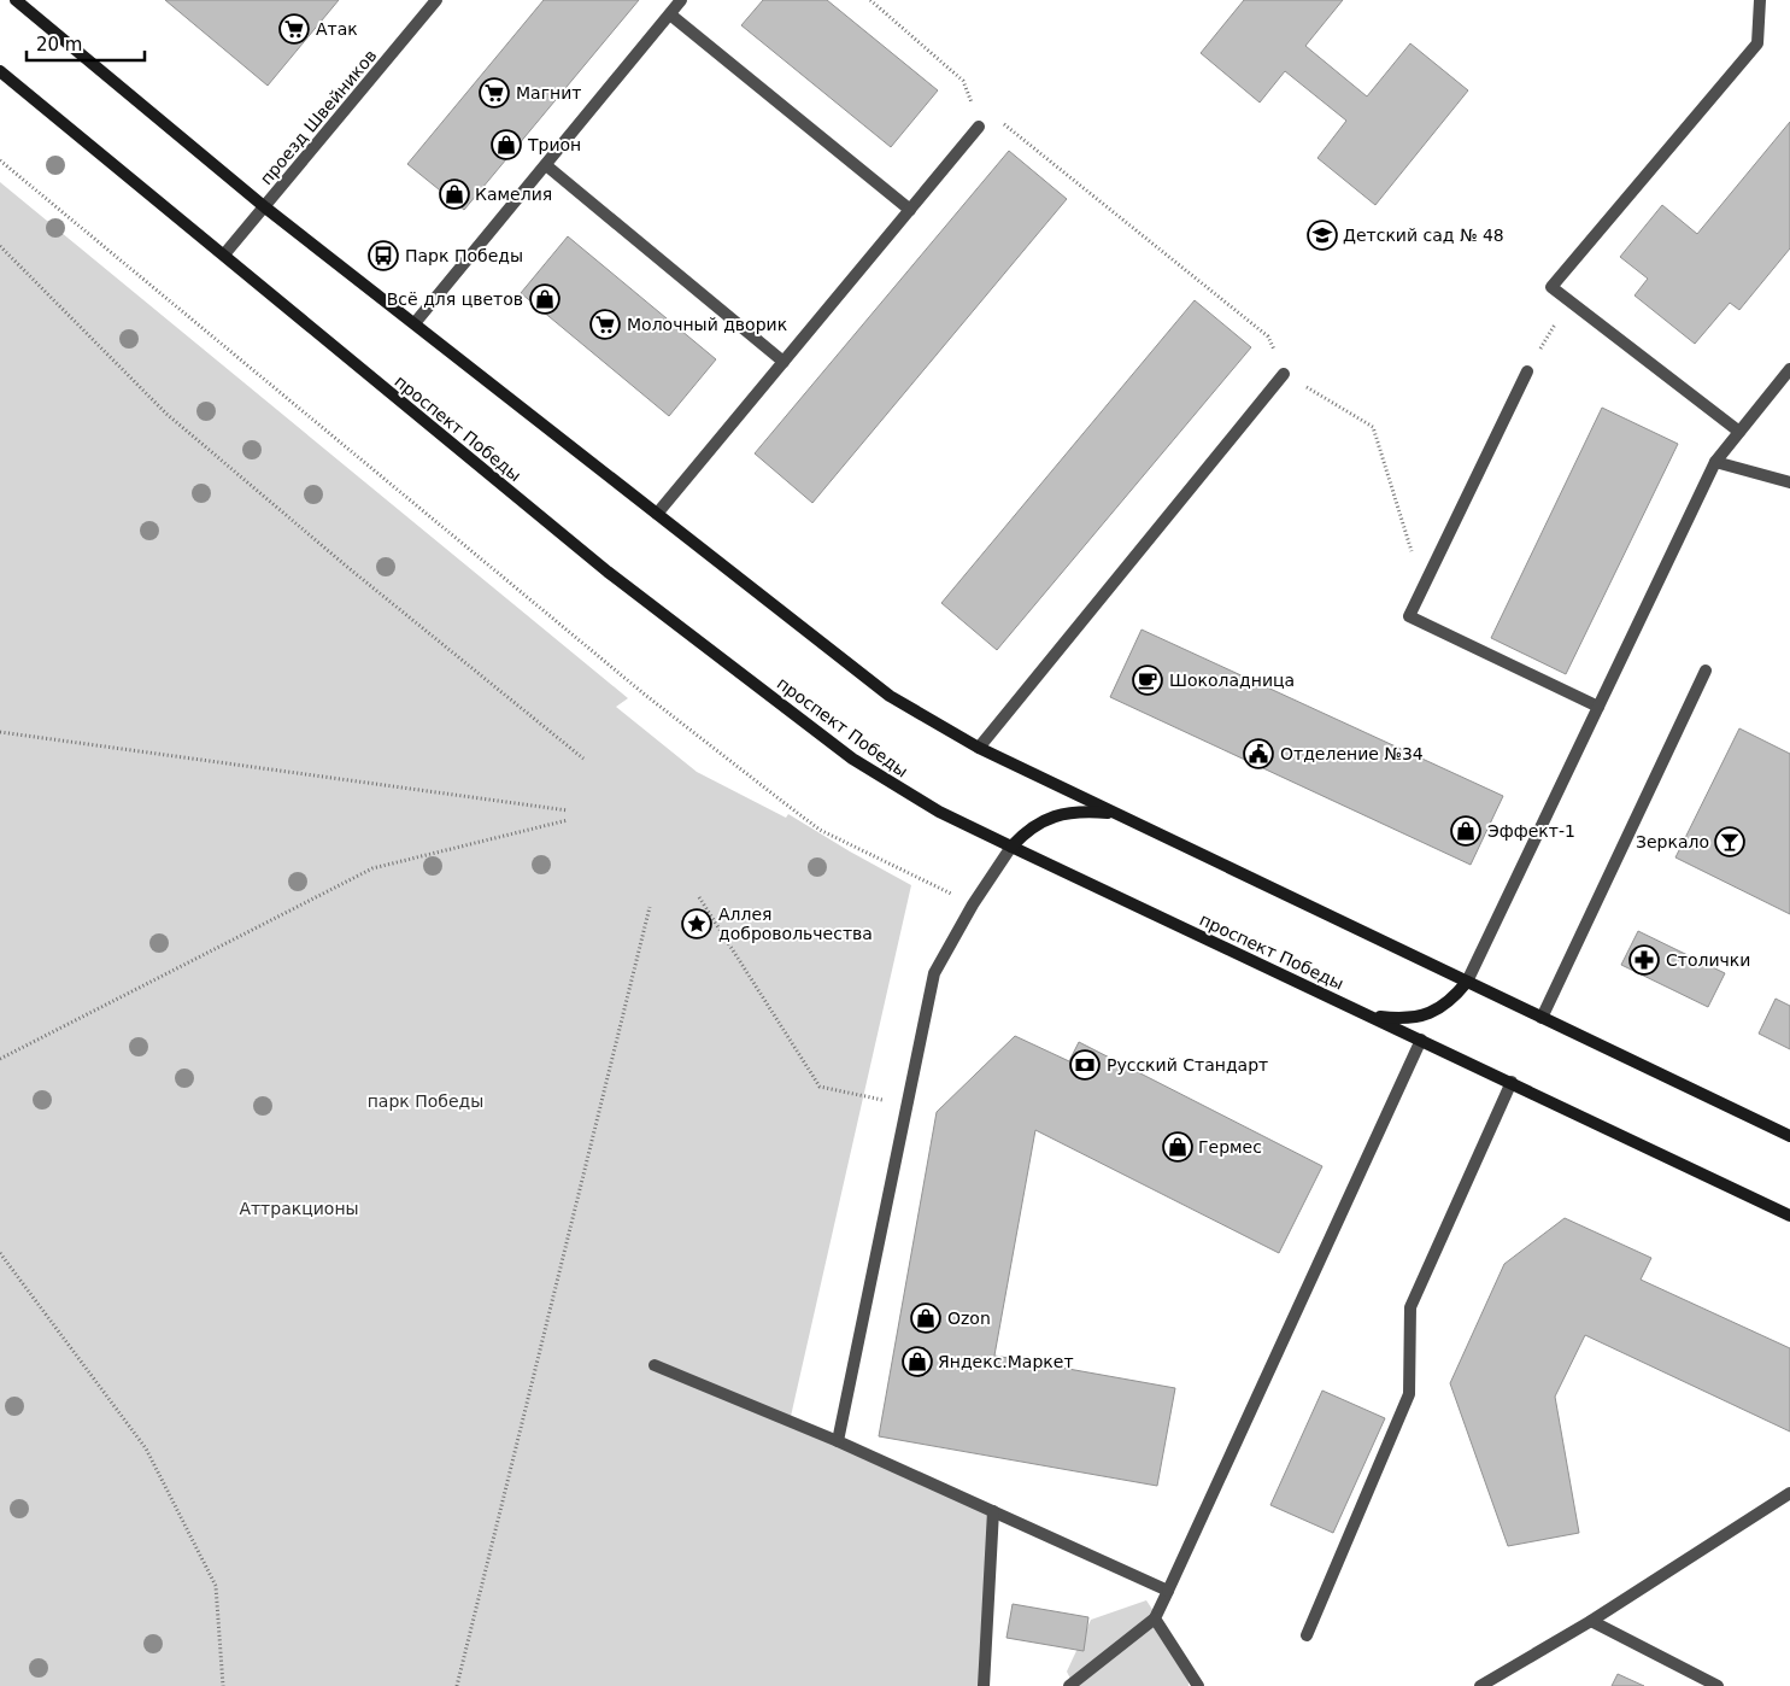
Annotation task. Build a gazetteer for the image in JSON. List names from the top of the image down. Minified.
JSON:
{"streets":{"main road":["проспект Победы"],"street":["проезд Швейников"]},"crossings":[["проезд Швейников","проспект Победы"]],"parks":["парк Победы","Аттракционы"],"places":{"supermarket":["Атак","Магнит","Молочный дворик"],"shop":["Трион","Камелия","Всё для цветов","Эффект-1","Гермес","Ozon","Яндекс.Маркет"],"school or university":["Детский сад № 48"],"bus stop":["Парк Победы"],"cafe":["Шоколадница"],"public building":["Отделение №34"],"bar":["Зеркало"],"place":["Аллея добровольчества"],"pharmacy":["Столички"],"bank":["Русский Стандарт"]},"scale_bar":"20 m"}
